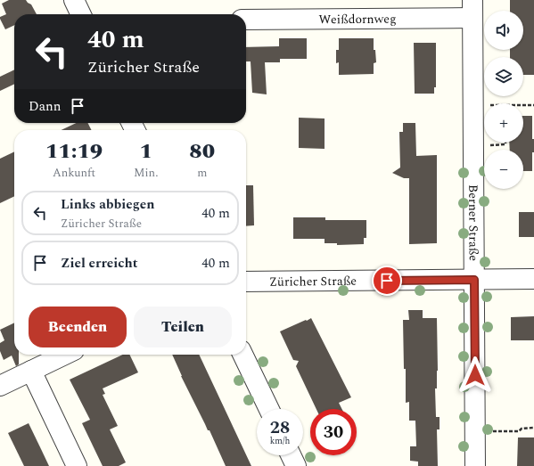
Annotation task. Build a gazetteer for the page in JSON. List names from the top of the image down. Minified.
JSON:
{"streets":{"street":["Weißdornweg","Berner Straße","Züricher Straße"]},"crossings":[["Weißdornweg","Berner Straße"],["Berner Straße","Züricher Straße"]],"page":{"map_buttons":["+","−"],"turn":["40 m","Züricher Straße"],"then":"Dann","eta":["11:19","Ankunft","1","Min.","80","m"],"list":[{"name":"Links abbiegen","note":"Züricher Straße","value":"40 m"},{"name":"Ziel erreicht","value":"40 m"}],"buttons":["Beenden","Teilen"],"speed":"28 km/h","limit":"30"}}
